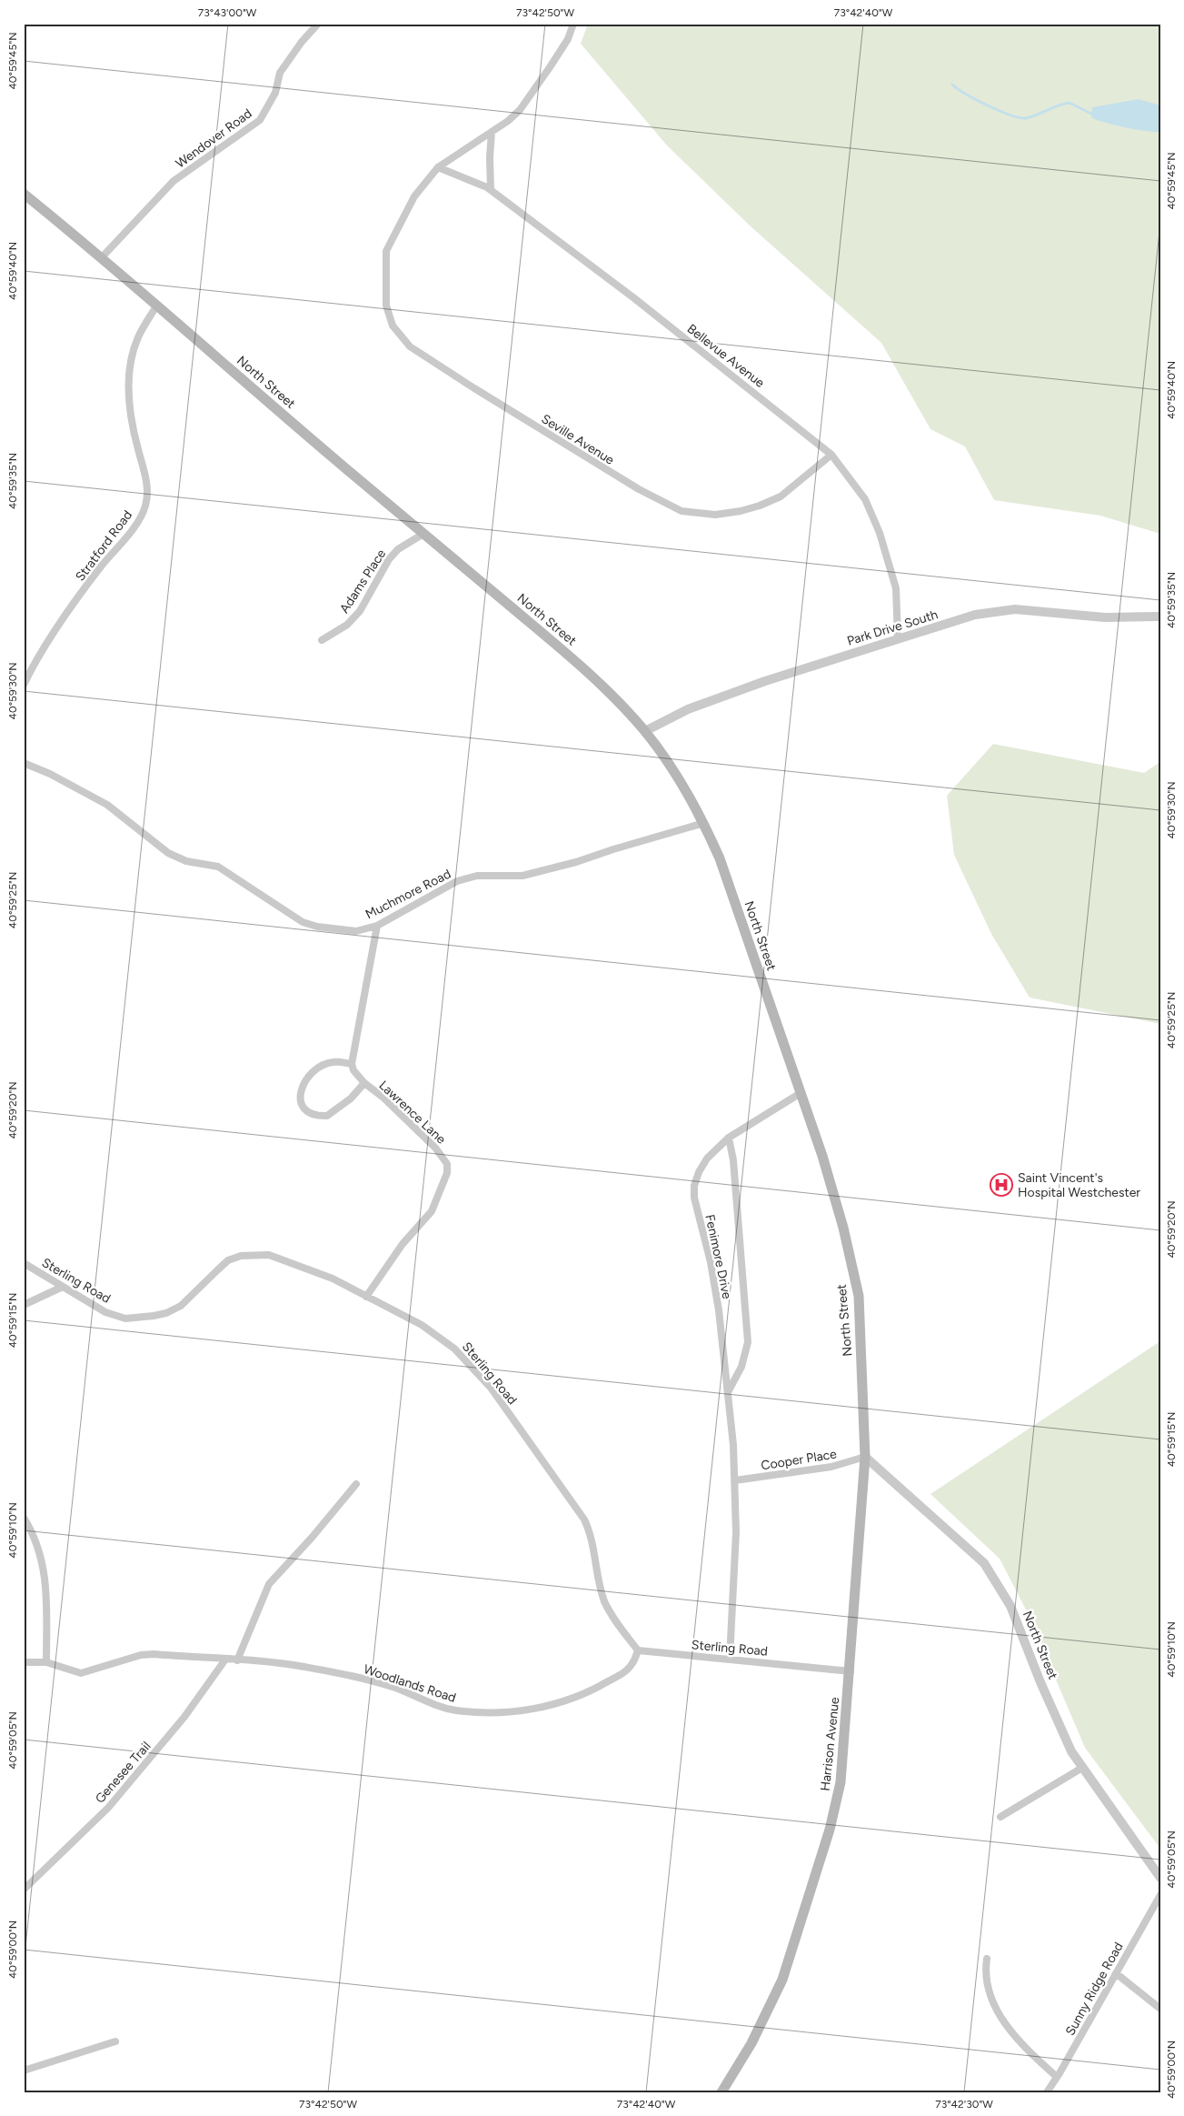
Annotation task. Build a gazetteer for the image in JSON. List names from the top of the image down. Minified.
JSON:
{"streets":{"main road":["North Street","Harrison Avenue"],"street":["Wendover Road","Bellevue Avenue","Seville Avenue","Stratford Road","Adams Place","Park Drive South","Muchmore Road","Lawrence Lane","Fenimore Drive","Sterling Road","Cooper Place","Woodlands Road","Genesee Trail","Sunny Ridge Road"]},"crossings":[["Wendover Road","North Street"],["Bellevue Avenue","Seville Avenue"],["Bellevue Avenue","Park Drive South"],["North Street","Stratford Road"],["North Street","Adams Place"],["North Street","Park Drive South"],["North Street","Muchmore Road"],["North Street","Fenimore Drive"],["North Street","Cooper Place"],["North Street","Harrison Avenue"],["Lawrence Lane","Sterling Road"],["Fenimore Drive","Sterling Road"],["Fenimore Drive","Cooper Place"],["Sterling Road","Woodlands Road"],["Sterling Road","Harrison Avenue"],["Cooper Place","Harrison Avenue"],["Woodlands Road","Genesee Trail"]],"places":{"hospital":["Saint Vincent's Hospital Westchester"]},"coordinates":["73°43'00\"W","73°42'50\"W","73°42'40\"W","40°59'45\"N","40°59'40\"N","40°59'35\"N","40°59'30\"N","40°59'25\"N","40°59'20\"N","40°59'15\"N","40°59'10\"N","40°59'05\"N","40°59'00\"N","73°42'30\"W"]}
